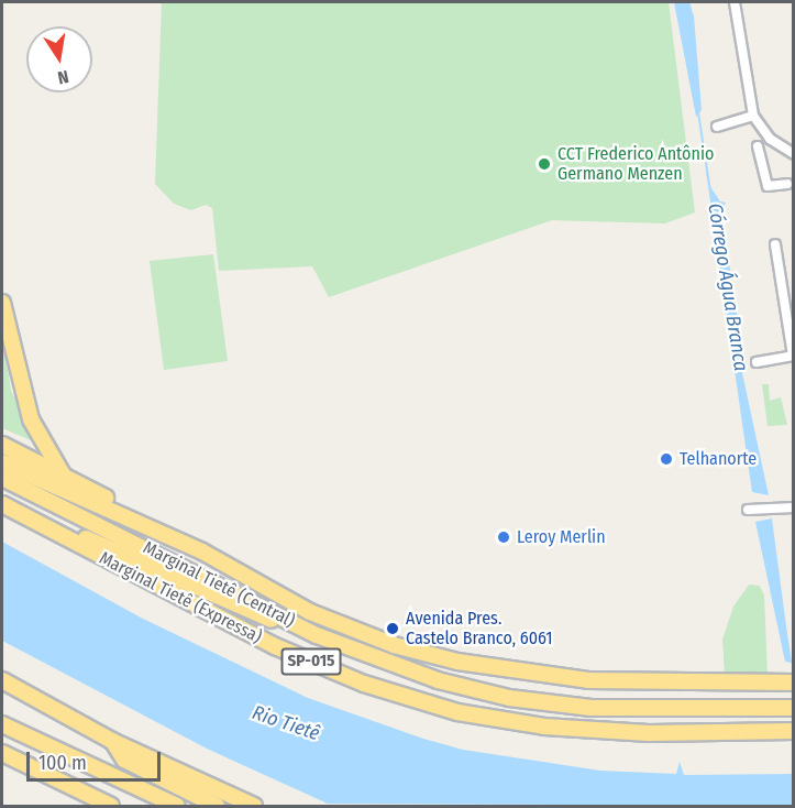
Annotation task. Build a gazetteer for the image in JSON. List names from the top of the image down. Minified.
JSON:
{"streets":{"highway":["Marginal Tietê (Central)","Marginal Tietê (Expressa)","SP-015"]},"water":["Córrego Água Branca","Rio Tietê"],"places":["CCT Frederico Antônio Germano Menzen","Telhanorte","Leroy Merlin","Avenida Pres. Castelo Branco, 6061"],"scale_bar":"100 m","north":"bottom"}
